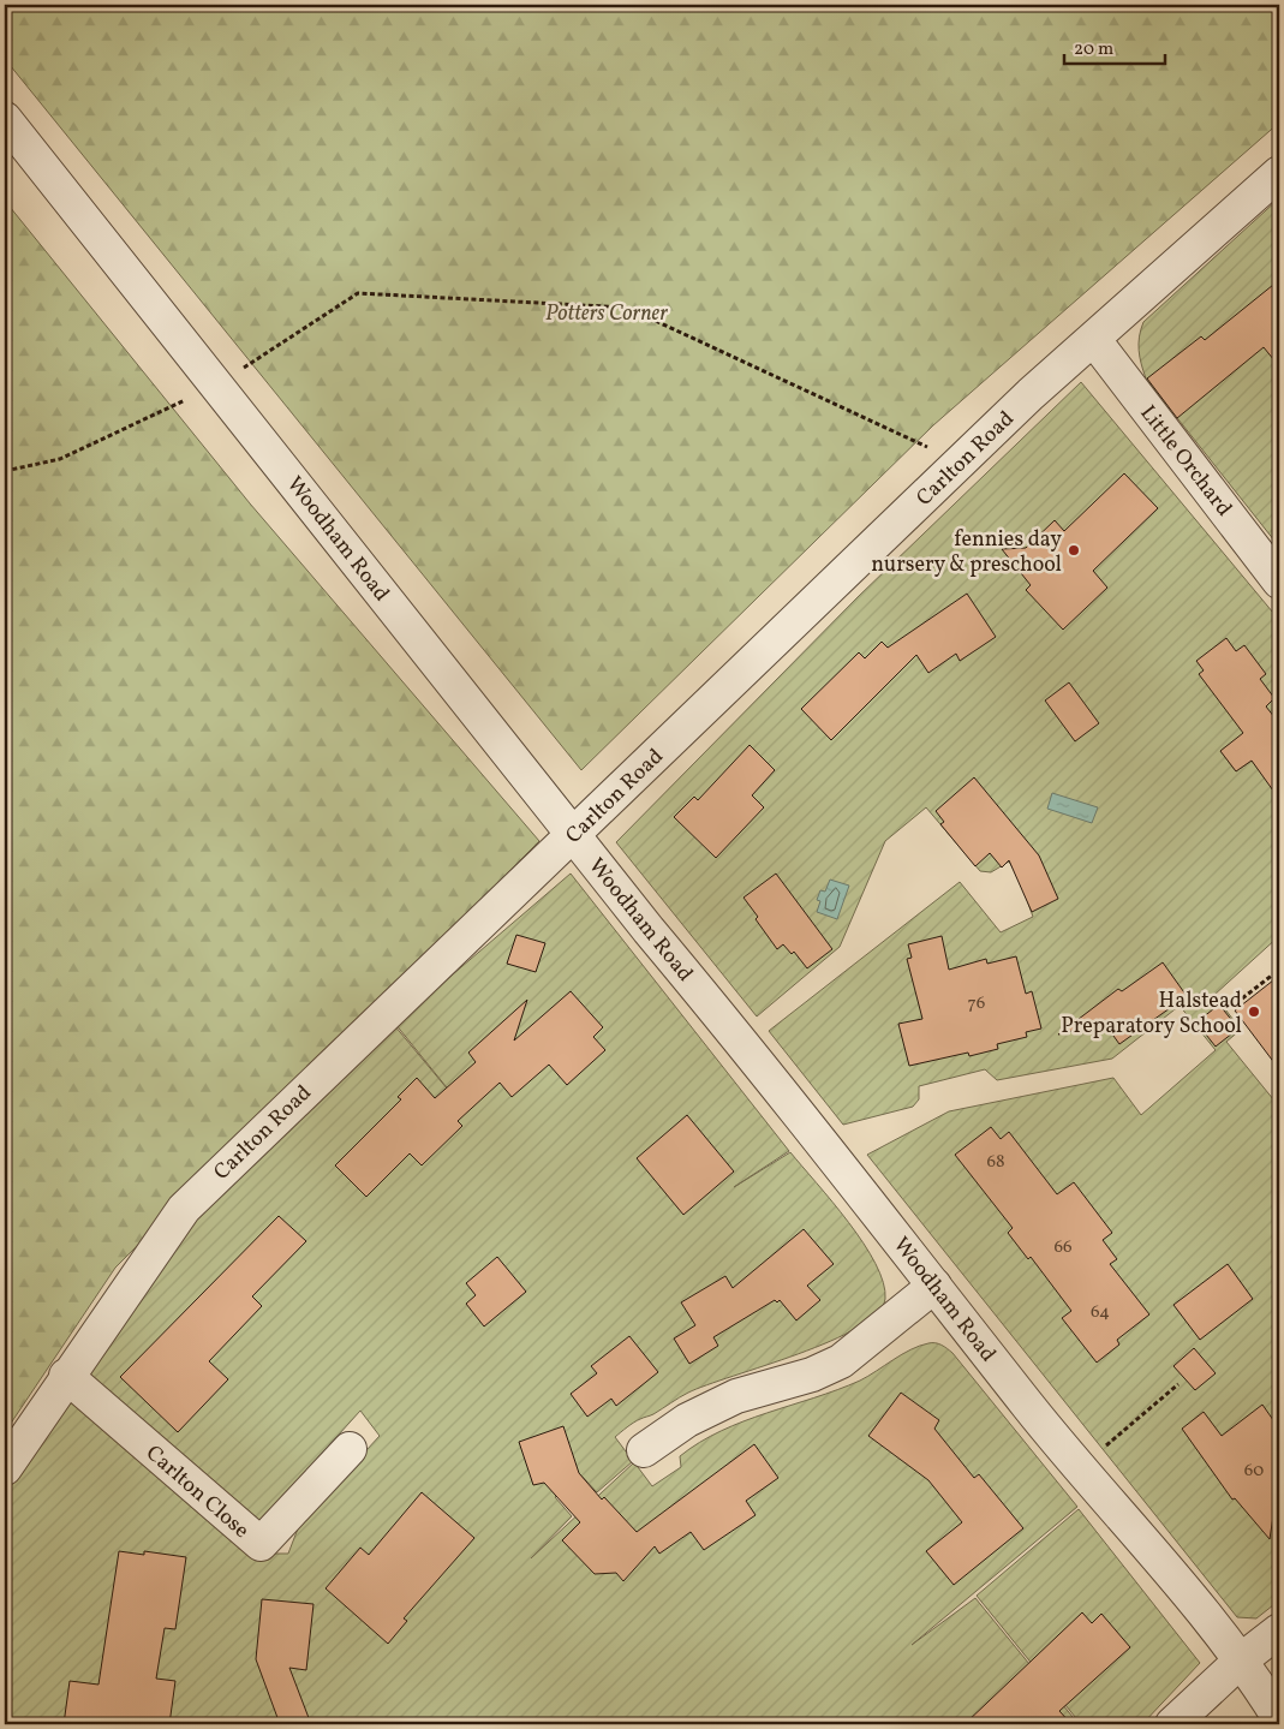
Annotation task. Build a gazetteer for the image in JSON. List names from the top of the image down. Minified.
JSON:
{"streets":{"street":["Carlton Road","Little Orchard","Woodham Road","Carlton Close"]},"crossings":[["Carlton Road","Little Orchard"],["Carlton Road","Woodham Road"],["Carlton Road","Carlton Close"]],"parks":["Potters Corner"],"places":["fennies day nursery & preschool","Halstead Preparatory School"],"house_numbers":["76","68","66","64","60"],"scale_bar":"20 m"}
